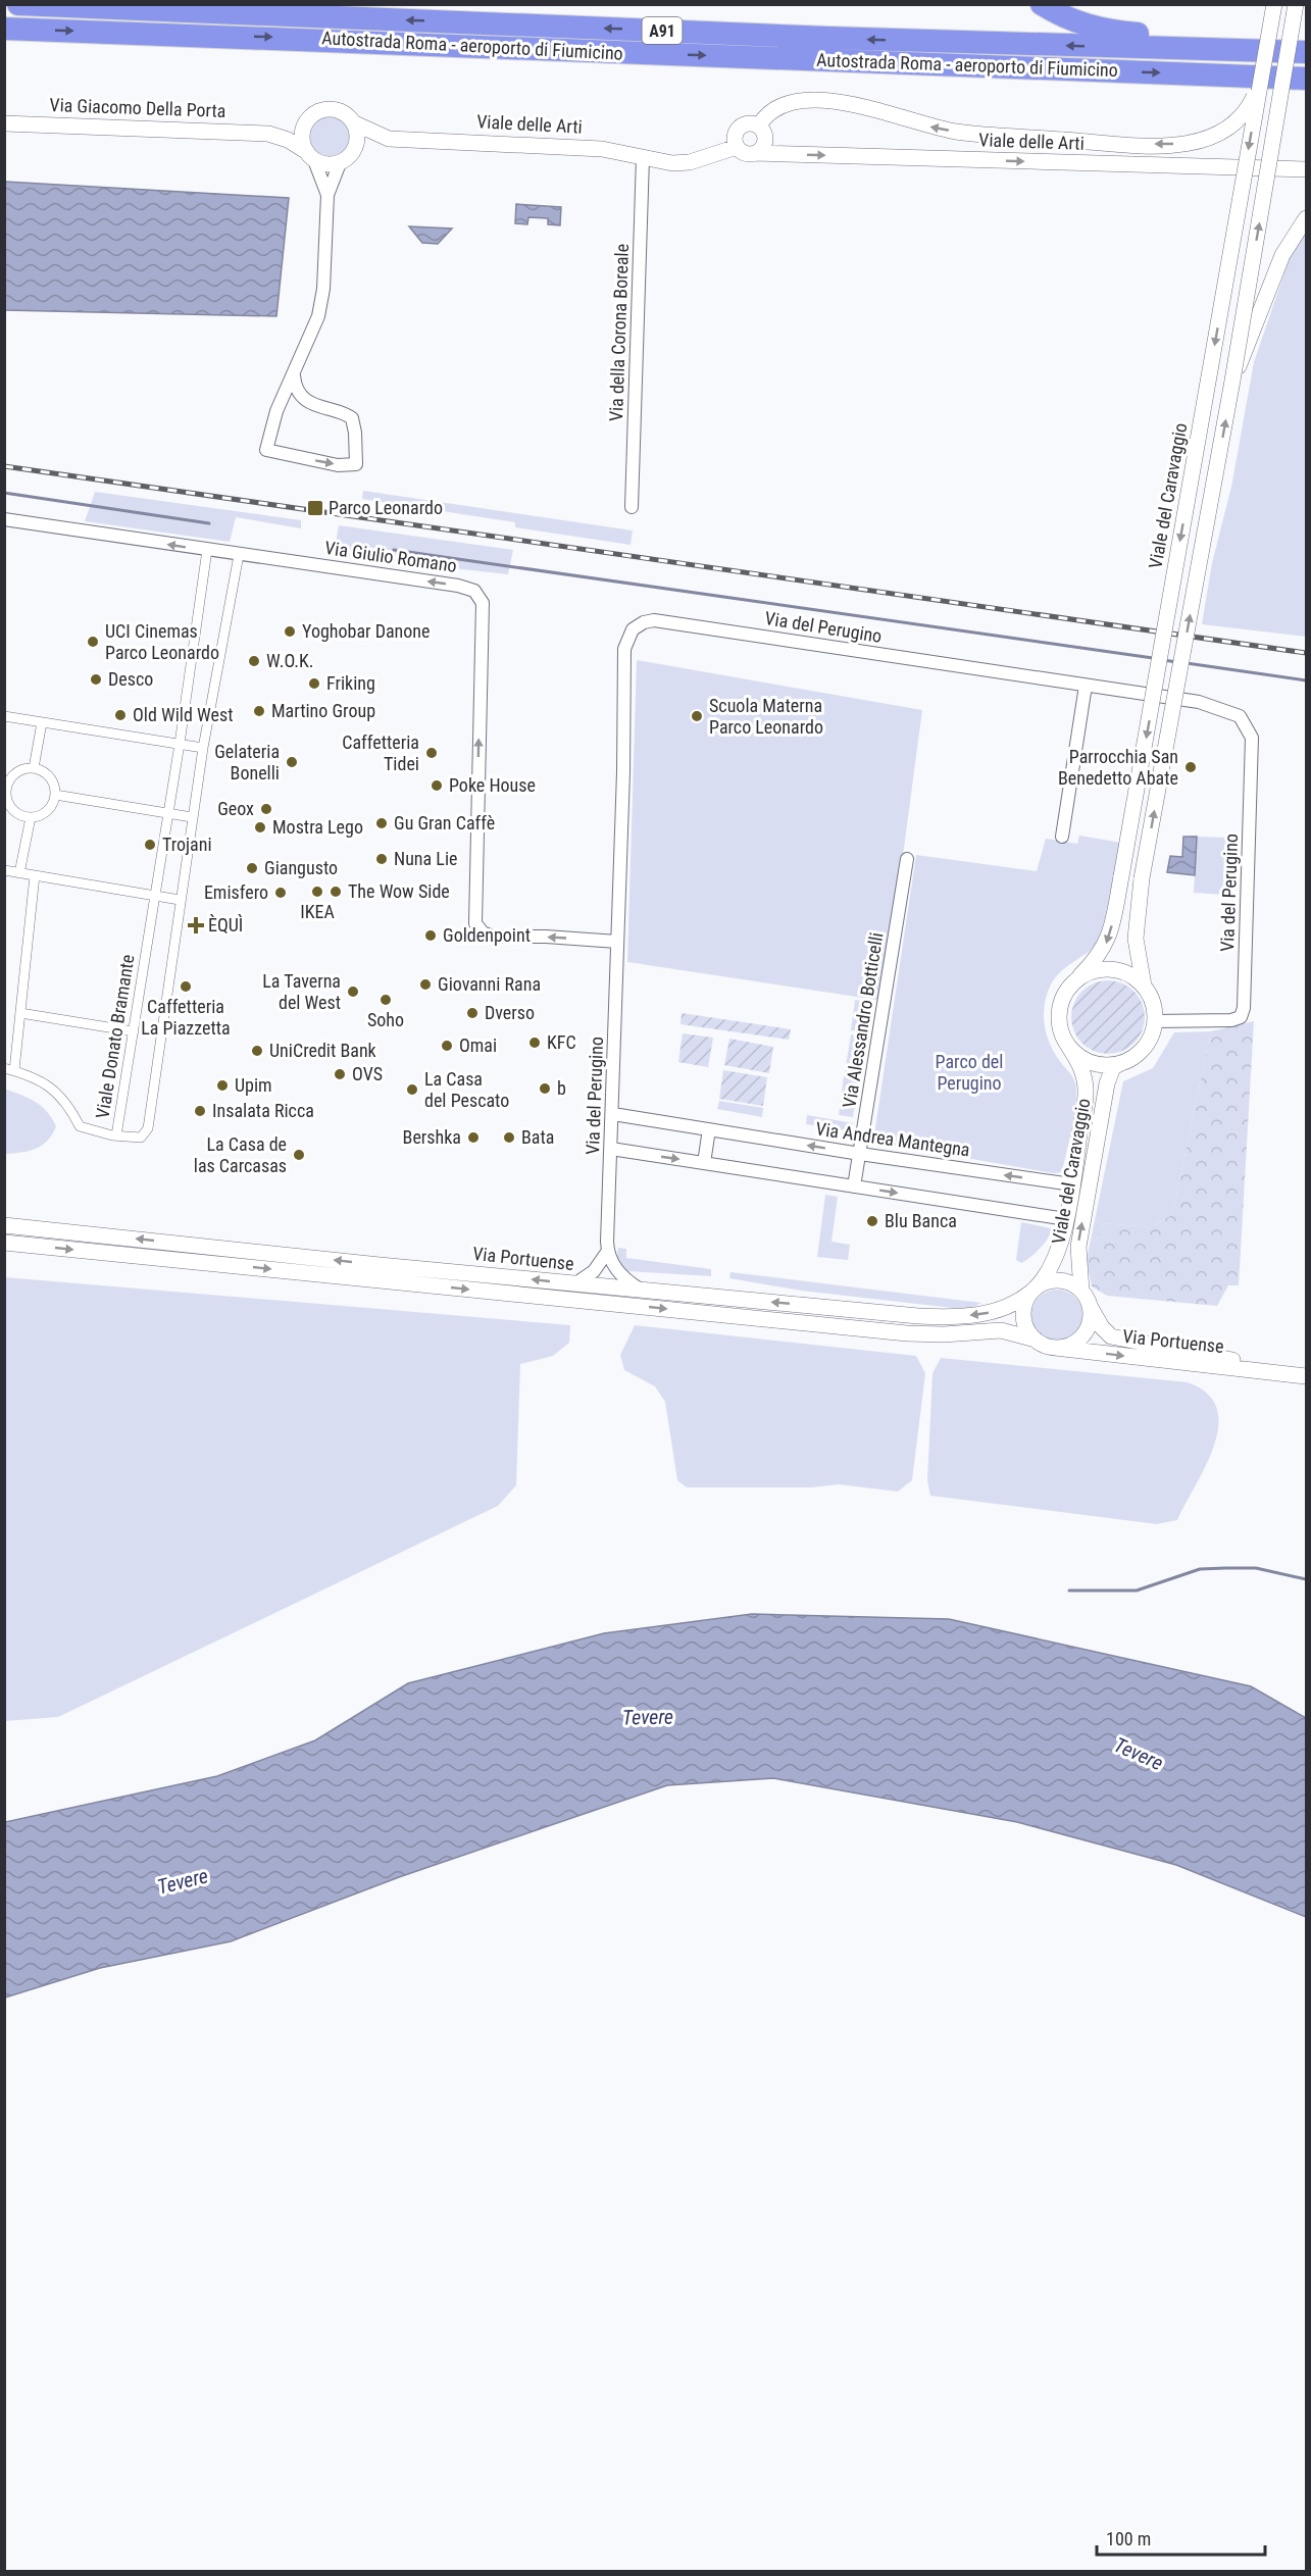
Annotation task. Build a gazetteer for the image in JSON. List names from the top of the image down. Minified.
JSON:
{"streets":{"highway":["A91","Autostrada Roma - aeroporto di Fiumicino"],"street":["Via Giacomo Della Porta","Viale delle Arti","Via della Corona Boreale","Viale del Caravaggio","Via Giulio Romano","Via del Perugino","Via Alessandro Botticelli","Viale Donato Bramante","Via Andrea Mantegna","Via Portuense"]},"crossings":[["Via Giacomo Della Porta","Viale delle Arti"],["Viale delle Arti","Via della Corona Boreale"],["Viale del Caravaggio","Via del Perugino"],["Viale del Caravaggio","Via Andrea Mantegna"],["Viale del Caravaggio","Via Portuense"],["Via Giulio Romano","Via del Perugino"],["Via Giulio Romano","Viale Donato Bramante"],["Via del Perugino","Via Andrea Mantegna"],["Via Alessandro Botticelli","Via Andrea Mantegna"]],"one_way":["Viale delle Arti"],"water":["Tevere"],"parks":["Parco del Perugino"],"places":{"transit":["Parco Leonardo"],"other":["Yoghobar Danone","UCI Cinemas Parco Leonardo","W.O.K.","Desco","Friking","Martino Group","Old Wild West","Scuola Materna Parco Leonardo","Caffetteria Tidei","Gelateria Bonelli","Parrocchia San Benedetto Abate","Poke House","Geox","Gu Gran Caffè","Mostra Lego","Trojani","Nuna Lie","Giangusto","IKEA","The Wow Side","Emisfero","Goldenpoint","Giovanni Rana","Caffetteria La Piazzetta","La Taverna del West","Soho","Dverso","KFC","Omai","UniCredit Bank","OVS","Upim","b","La Casa del Pescato","Insalata Ricca","Bershka","Bata","La Casa de las Carcasas","Blu Banca"],"health":["ÈQUÌ"]},"scale_bar":"100 m"}
